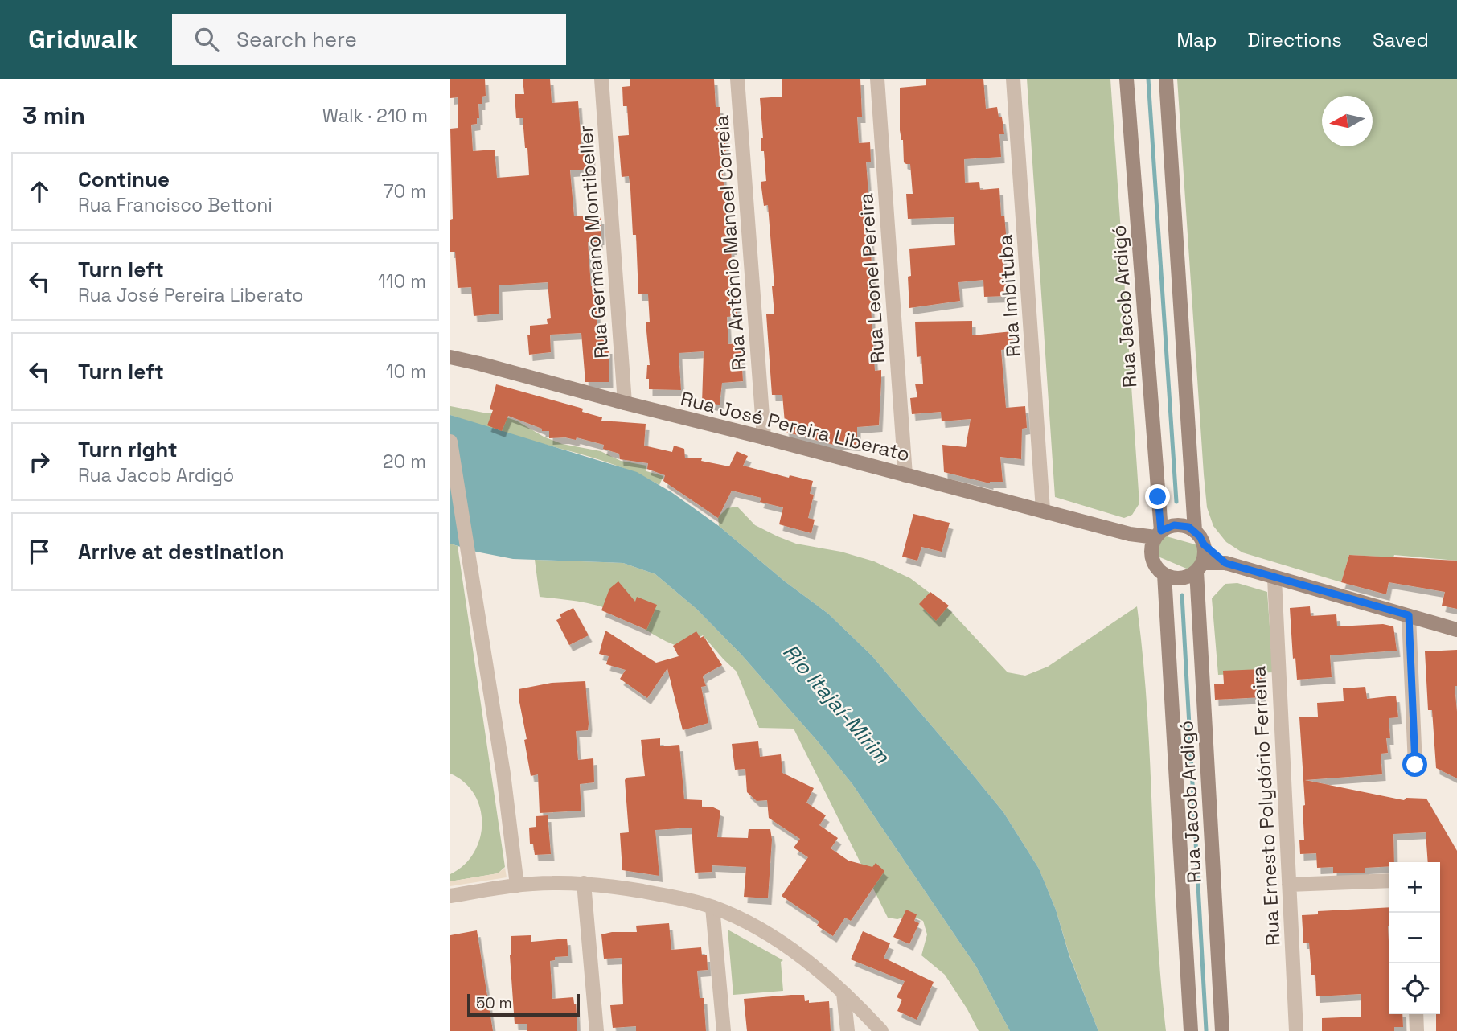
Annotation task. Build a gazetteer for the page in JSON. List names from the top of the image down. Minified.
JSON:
{"streets":{"main road":["Rua Jacob Ardigó","Rua José Pereira Liberato"],"street":["Rua Germano Montibeller","Rua Antônio Manoel Correia","Rua Leonel Pereira","Rua Imbituba","Rua Ernesto Polydório Ferreira"]},"crossings":[["Rua Germano Montibeller","Rua José Pereira Liberato"],["Rua Antônio Manoel Correia","Rua José Pereira Liberato"],["Rua Leonel Pereira","Rua José Pereira Liberato"],["Rua Imbituba","Rua José Pereira Liberato"],["Rua Jacob Ardigó","Rua José Pereira Liberato"]],"water":["Rio Itajaí-Mirim"],"scale_bar":"50 m","north":"left","page":{"header":"Gridwalk","search":"Search here","nav":["Map","Directions","Saved"],"heading":["3 min","Walk · 210 m"],"list":[["Continue","Rua Francisco Bettoni","70 m"],["Turn left","Rua José Pereira Liberato","110 m"],["Turn left","10 m"],["Turn right","Rua Jacob Ardigó","20 m"],"Arrive at destination"],"map_buttons":["+","−"],"scale":"50 m"}}
